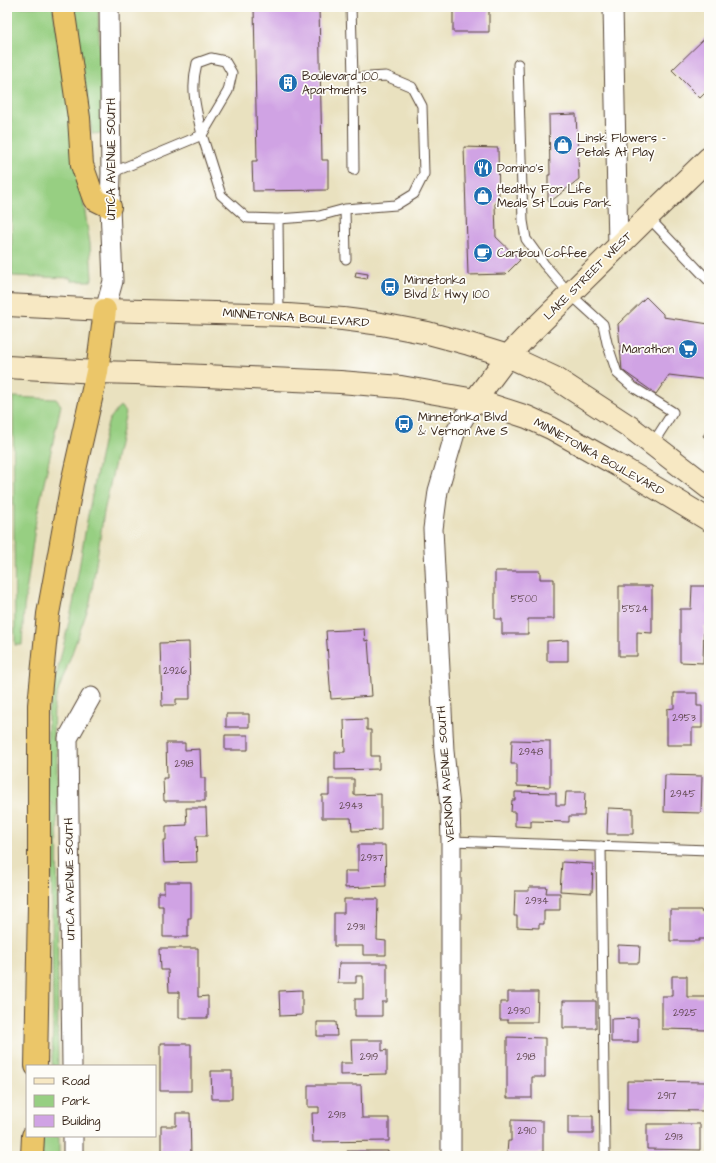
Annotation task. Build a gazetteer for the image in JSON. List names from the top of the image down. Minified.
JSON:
{"streets":{"main road":["LAKE STREET WEST","MINNETONKA BOULEVARD"],"street":["UTICA AVENUE SOUTH","VERNON AVENUE SOUTH"]},"crossings":[["UTICA AVENUE SOUTH","MINNETONKA BOULEVARD"],["LAKE STREET WEST","MINNETONKA BOULEVARD"],["LAKE STREET WEST","VERNON AVENUE SOUTH"],["MINNETONKA BOULEVARD","VERNON AVENUE SOUTH"]],"places":{"building":["Boulevard 100 Apartments"],"shop":["Linsk Flowers - Petals At Play","Healthy For Life Meals St Louis Park"],"restaurant":["Domino's"],"cafe":["Caribou Coffee"],"bus stop":["Minnetonka Blvd & Hwy 100","Minnetonka Blvd & Vernon Ave S"],"supermarket":["Marathon"]},"house_numbers":["5500","5524","2926","2953","2948","2918","2945","2943","2937","2934","2931","2930","2925","2919","2918","2917","2913","2910","2913"],"legend":["Road","Park","Building"]}
